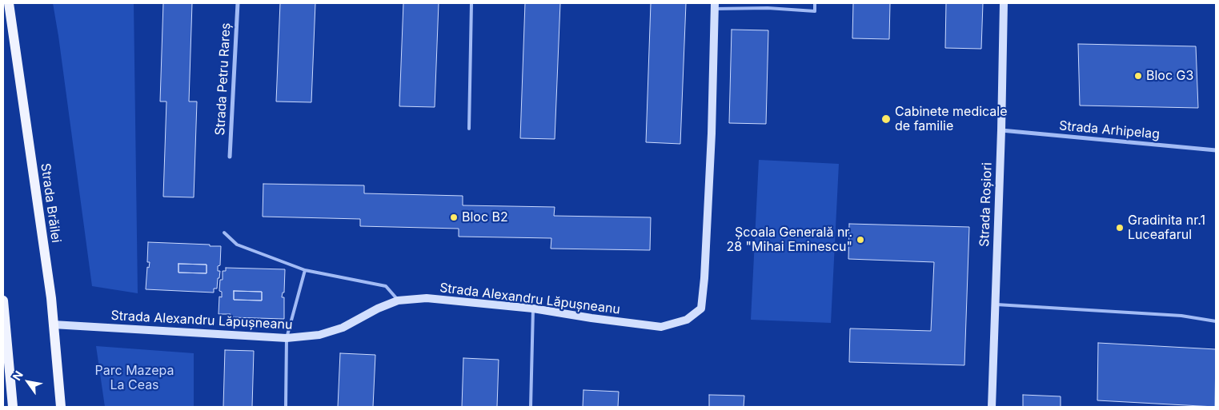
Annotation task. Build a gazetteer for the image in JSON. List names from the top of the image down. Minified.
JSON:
{"streets":{"main road":["Strada Brăilei"],"street":["Strada Petru Rareș","Strada Arhipelag","Strada Roșiori","Strada Alexandru Lăpușneanu"]},"crossings":[["Strada Arhipelag","Strada Roșiori"],["Strada Brăilei","Strada Alexandru Lăpușneanu"]],"parks":["Parc Mazepa La Ceas"],"places":["Bloc G3","Cabinete medicale de familie","Bloc B2","Gradinita nr.1 Luceafarul","Școala Generală nr. 28 \"Mihai Eminescu\""],"north":"top left"}
